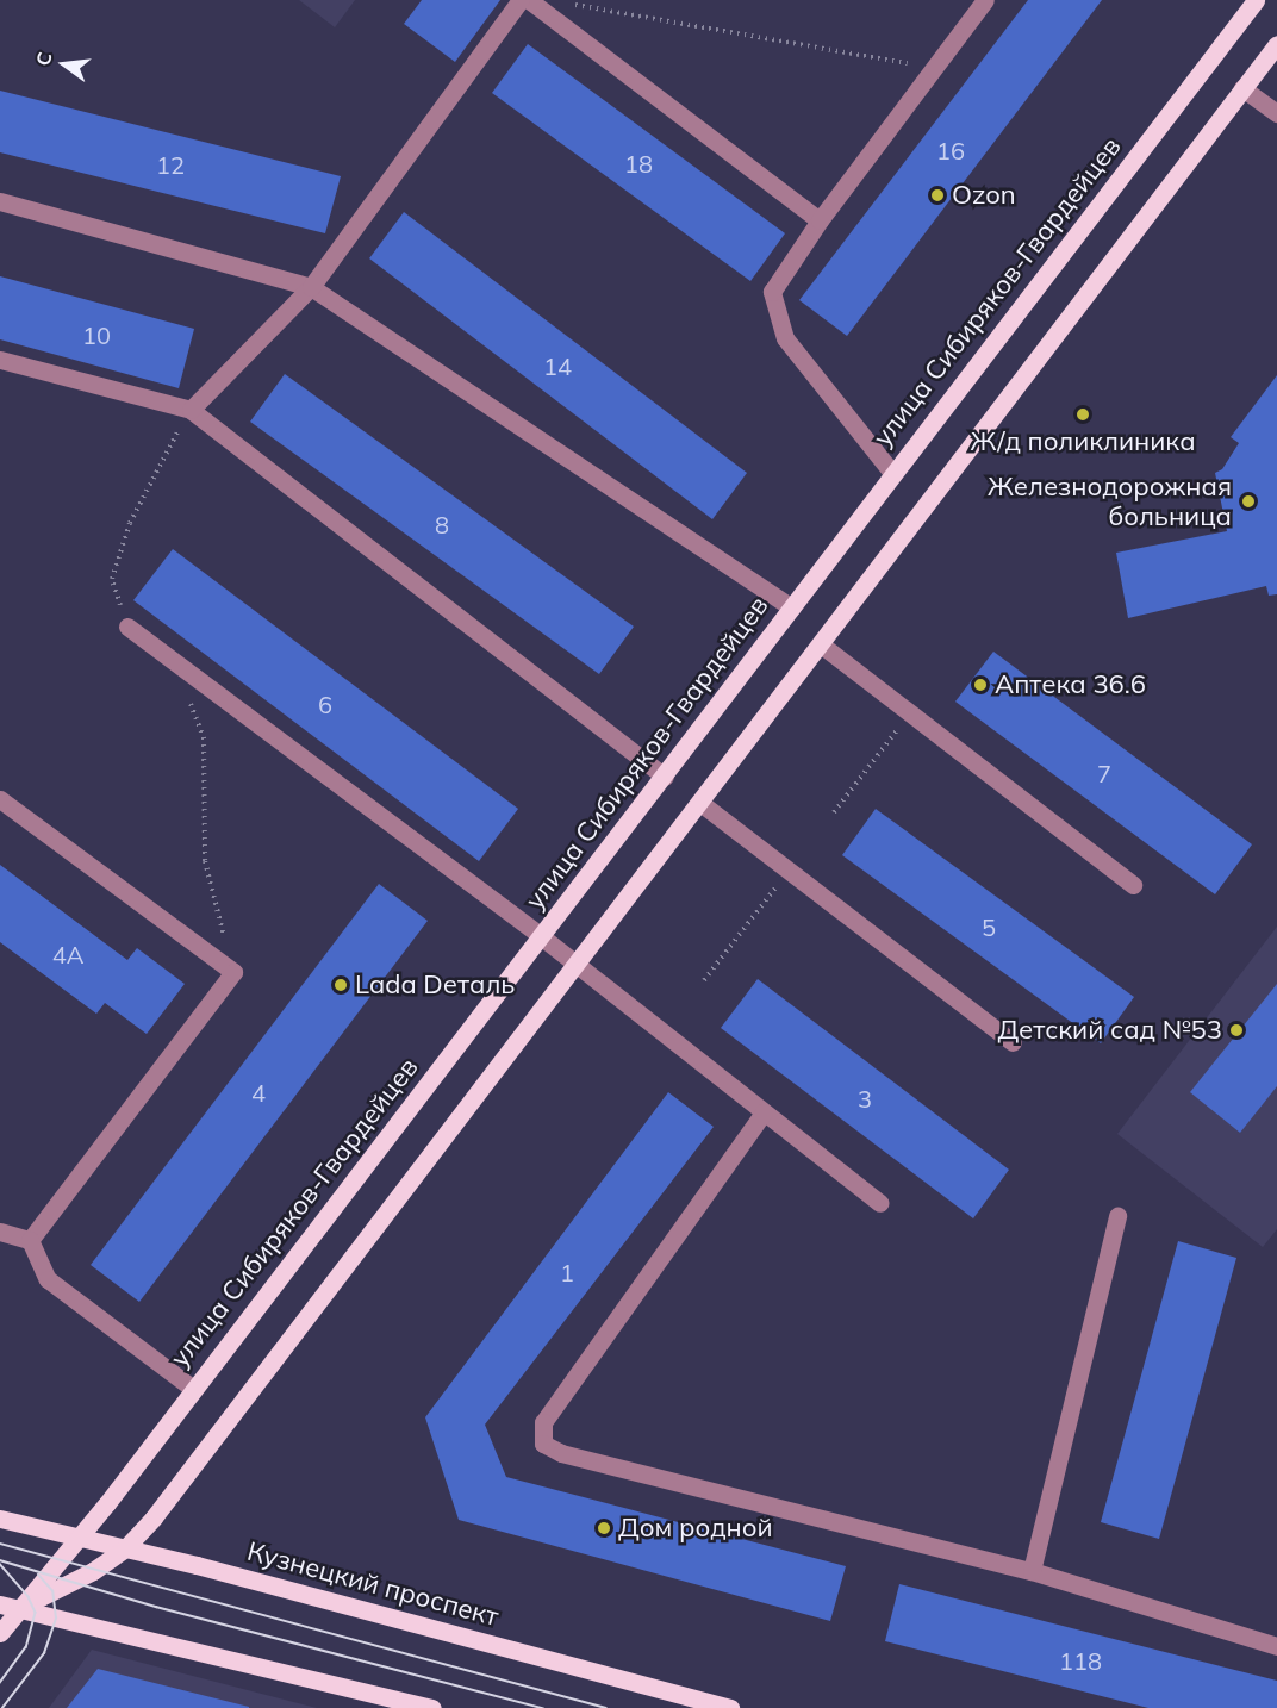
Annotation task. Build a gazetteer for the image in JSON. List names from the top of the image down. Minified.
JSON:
{"streets":{"main road":["улица Сибиряков-Гвардейцев","Кузнецкий проспект"]},"crossings":[["улица Сибиряков-Гвардейцев","Кузнецкий проспект"]],"places":["Ozon","Ж/д поликлиника","Железнодорожная больница","Аптека 36.6","Lada Dеталь","Детский сад №53","Дом родной"],"house_numbers":["16","18","12","10","14","8","6","7","5","4А","4","3","1","118"],"north":"left"}
